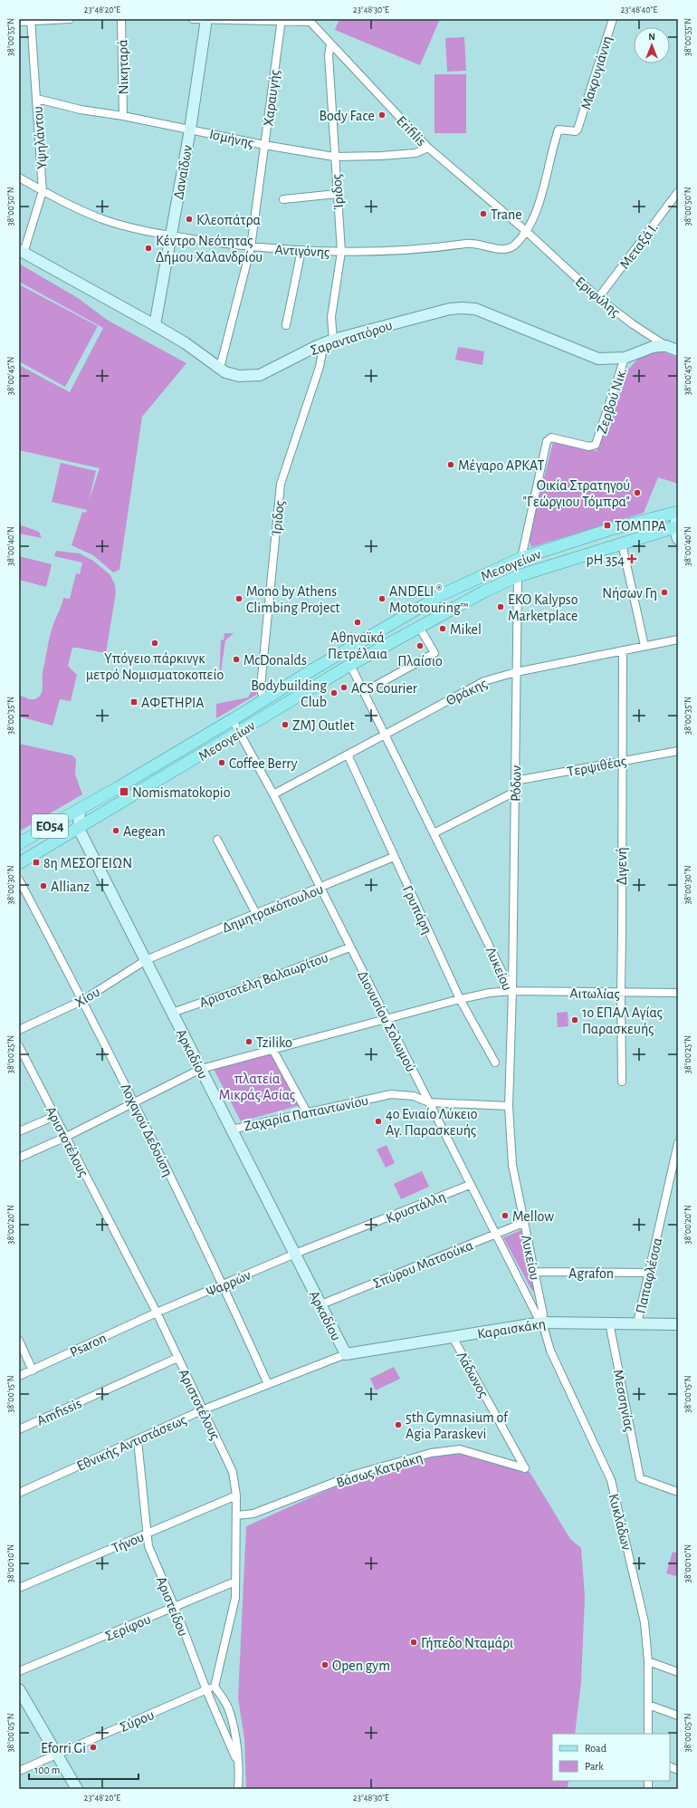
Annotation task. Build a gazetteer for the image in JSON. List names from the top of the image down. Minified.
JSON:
{"streets":{"main road":["Μεσογείων","ΕΟ54"],"street":["Νικηταρά","Μακρυγιάννη","Χαραυγής","Erifilis","Υψηλάντου","Ισμήνης","Δαναΐδων","Ίριδος","Μεταξά Ι.","Αντιγόνης","Εριφύλης","Σαρανταπόρου","Ζερβού Νικ.","Θράκης","Τερψιθέας","Ρόδων","Διγενή","Δημητρακόπουλου","Γρυπάρη","Λυκείου","Αριστοτέλη Βαλαωρίτου","Αιτωλίας","Χίου","Διονυσίου Σολωμού","Αρκαδίου","Ζαχαρία Παπαντωνίου","Λοχαγού Δεδούση","Αριστοτέλους","Κρυστάλλη","Σπύρου Ματσούκα","Agrafon","Παπαφλέσσα","Ψαρρών","Καραισκάκη","Psaron","Λάδωνος","Μεσσηνίας","Amfissis","Εθνικής Αντιστάσεως","Βάσως Κατράκη","Κυκλάδων","Τήνου","Αριστείδου","Σερίφου","Σύρου"]},"crossings":[["Νικηταρά","Ισμήνης"],["Μακρυγιάννη","Erifilis"],["Μακρυγιάννη","Αντιγόνης"],["Μακρυγιάννη","Εριφύλης"],["Χαραυγής","Ισμήνης"],["Χαραυγής","Αντιγόνης"],["Χαραυγής","Σαρανταπόρου"],["Erifilis","Ισμήνης"],["Erifilis","Ίριδος"],["Erifilis","Αντιγόνης"],["Erifilis","Εριφύλης"],["Υψηλάντου","Ισμήνης"],["Υψηλάντου","Αντιγόνης"],["Υψηλάντου","Σαρανταπόρου"],["Ισμήνης","Δαναΐδων"],["Ισμήνης","Ίριδος"],["Δαναΐδων","Αντιγόνης"],["Δαναΐδων","Σαρανταπόρου"],["Ίριδος","Αντιγόνης"],["Ίριδος","Σαρανταπόρου"],["Ίριδος","Μεσογείων"],["Μεταξά Ι.","Εριφύλης"],["Αντιγόνης","Εριφύλης"],["Εριφύλης","Σαρανταπόρου"],["Σαρανταπόρου","Ζερβού Νικ."],["Ζερβού Νικ.","Μεσογείων"],["Μεσογείων","Ρόδων"],["Μεσογείων","Λυκείου"],["Μεσογείων","Διονυσίου Σολωμού"],["Μεσογείων","Αρκαδίου"],["Θράκης","Ρόδων"],["Θράκης","Διγενή"],["Θράκης","Γρυπάρη"],["Θράκης","Λυκείου"],["Θράκης","Διονυσίου Σολωμού"],["Τερψιθέας","Ρόδων"],["Τερψιθέας","Διγενή"],["Ρόδων","Λυκείου"],["Ρόδων","Αιτωλίας"],["Διγενή","Αιτωλίας"],["Δημητρακόπουλου","Γρυπάρη"],["Δημητρακόπουλου","Χίου"],["Δημητρακόπουλου","Διονυσίου Σολωμού"],["Δημητρακόπουλου","Αρκαδίου"],["Γρυπάρη","Αιτωλίας"],["Λυκείου","Αιτωλίας"],["Λυκείου","Διονυσίου Σολωμού"],["Λυκείου","Ζαχαρία Παπαντωνίου"],["Λυκείου","Σπύρου Ματσούκα"],["Λυκείου","Agrafon"],["Λυκείου","Καραισκάκη"],["Λυκείου","Κυκλάδων"],["Αριστοτέλη Βαλαωρίτου","Διονυσίου Σολωμού"],["Αριστοτέλη Βαλαωρίτου","Αρκαδίου"],["Αιτωλίας","Διονυσίου Σολωμού"],["Αιτωλίας","Αρκαδίου"],["Αιτωλίας","Λοχαγού Δεδούση"],["Αιτωλίας","Αριστοτέλους"],["Χίου","Αρκαδίου"],["Χίου","Λοχαγού Δεδούση"],["Διονυσίου Σολωμού","Ζαχαρία Παπαντωνίου"],["Διονυσίου Σολωμού","Κρυστάλλη"],["Διονυσίου Σολωμού","Σπύρου Ματσούκα"],["Διονυσίου Σολωμού","Καραισκάκη"],["Διονυσίου Σολωμού","Κυκλάδων"],["Αρκαδίου","Ζαχαρία Παπαντωνίου"],["Αρκαδίου","Κρυστάλλη"],["Αρκαδίου","Σπύρου Ματσούκα"],["Αρκαδίου","Ψαρρών"],["Αρκαδίου","Καραισκάκη"],["Αρκαδίου","Εθνικής Αντιστάσεως"],["Λοχαγού Δεδούση","Ψαρρών"],["Λοχαγού Δεδούση","Εθνικής Αντιστάσεως"],["Αριστοτέλους","Ψαρρών"],["Αριστοτέλους","Psaron"],["Αριστοτέλους","Amfissis"],["Αριστοτέλους","Εθνικής Αντιστάσεως"],["Αριστοτέλους","Βάσως Κατράκη"],["Αριστοτέλους","Τήνου"],["Αριστοτέλους","Σερίφου"],["Αριστοτέλους","Σύρου"],["Κρυστάλλη","Ψαρρών"],["Agrafon","Παπαφλέσσα"],["Παπαφλέσσα","Καραισκάκη"],["Ψαρρών","Psaron"],["Καραισκάκη","Λάδωνος"],["Καραισκάκη","Μεσσηνίας"],["Καραισκάκη","Εθνικής Αντιστάσεως"],["Καραισκάκη","Κυκλάδων"],["Λάδωνος","Βάσως Κατράκη"],["Εθνικής Αντιστάσεως","Αριστείδου"],["Τήνου","Αριστείδου"],["Αριστείδου","Σερίφου"],["Αριστείδου","Σύρου"]],"parks":["πλατεία Μικράς Ασίας"],"places":{"other":["Body Face","Trane","Κλεοπάτρα","Κέντρο Νεότητας Δήμου Χαλανδρίου","Μέγαρο ΑΡΚΑΤ","Οικία Στρατηγού \"Γεώργιου Τόμπρα\"","Νήσων Γη","Mono by Athens Climbing Project","ANDELI ® Mototouring™","EKO Kalypso Marketplace","Αθηναϊκά Πετρέλαια","Mikel","Υπόγειο πάρκινγκ μετρό Νομισματοκοπείο","Πλαίσιο","McDonalds","ACS Courier","Bodybuilding Club","ZMJ Outlet","Coffee Berry","Aegean","Allianz","1ο ΕΠΑΛ Αγίας Παρασκευής","Tziliko","4ο Ενιαίο Λύκειο Αγ. Παρασκευής","Mellow","5th Gymnasium of Agia Paraskevi","Γήπεδο Νταμάρι","Open gym","Eforri Gi"],"transit":["ΤΟΜΠΡΑ","ΑΦΕΤΗΡΙΑ","Nomismatokopio","8η ΜΕΣΟΓΕΙΩΝ"],"health":["pH 354"]},"legend":["Road","Park"],"scale_bar":"100 m","north":"top","coordinates":["23°48'20\"E","23°48'30\"E","23°48'40\"E","38°00'55\"N","38°00'50\"N","38°00'45\"N","38°00'40\"N","38°00'35\"N","38°00'30\"N","38°00'25\"N","38°00'20\"N","38°00'15\"N","38°00'10\"N","38°00'05\"N"]}
